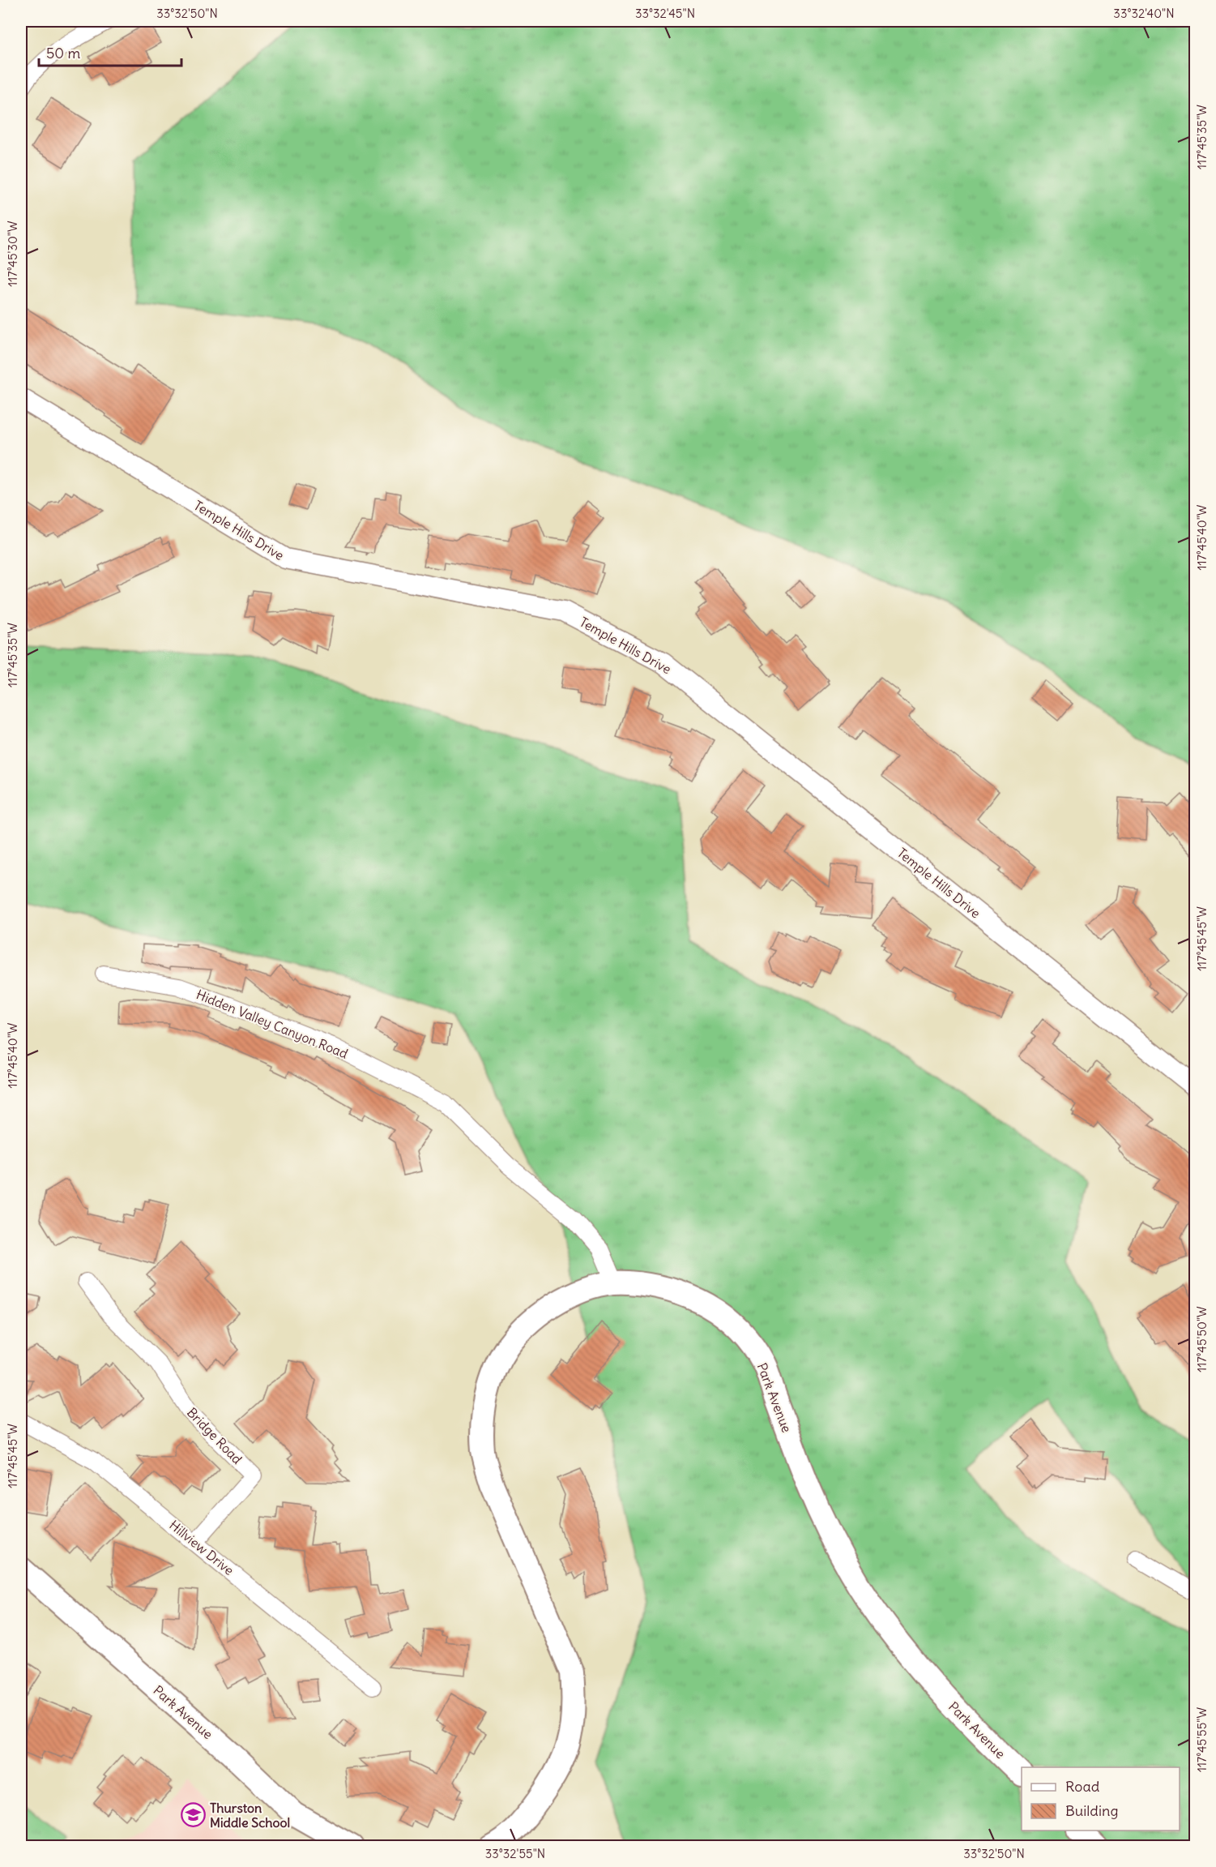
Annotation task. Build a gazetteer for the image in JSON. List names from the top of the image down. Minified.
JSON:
{"streets":{"main road":["Park Avenue"],"street":["Temple Hills Drive","Hidden Valley Canyon Road","Bridge Road","Hillview Drive"]},"crossings":[["Hidden Valley Canyon Road","Park Avenue"],["Bridge Road","Hillview Drive"]],"places":{"school or university":["Thurston Middle School"]},"legend":["Road","Building"],"scale_bar":"50 m","coordinates":["33°32'50\"N","33°32'45\"N","33°32'40\"N","117°45'35\"W","117°45'30\"W","117°45'40\"W","117°45'45\"W","117°45'50\"W","117°45'55\"W","33°32'55\"N"]}
